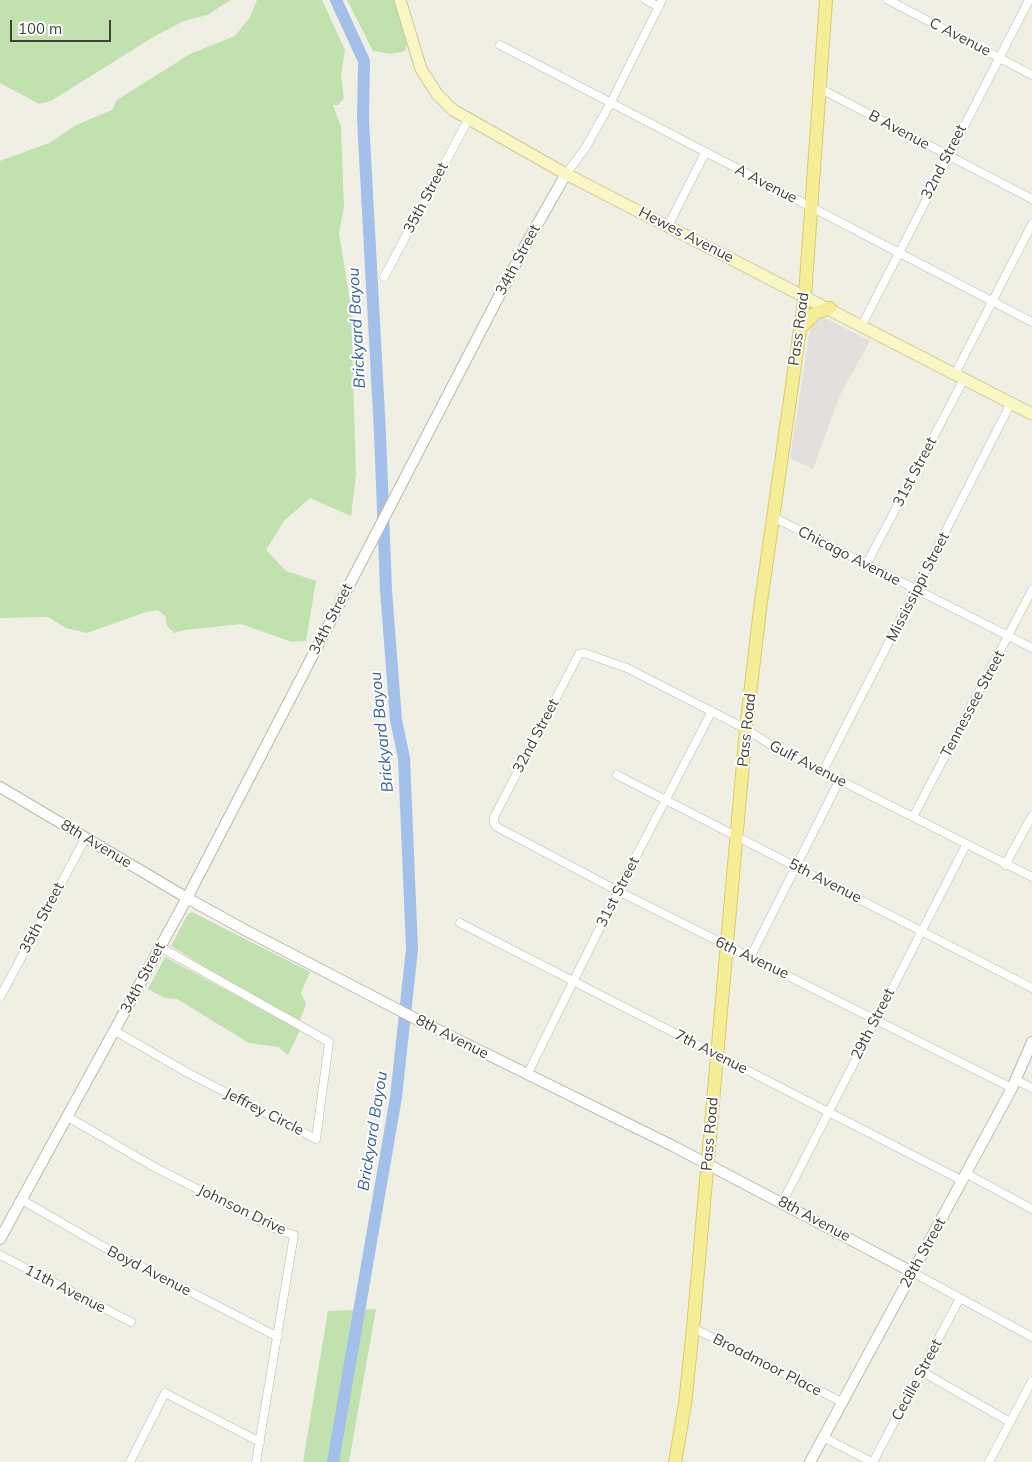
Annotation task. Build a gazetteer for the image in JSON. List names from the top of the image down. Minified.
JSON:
{"streets":{"main road":["Hewes Avenue","Pass Road"],"street":["C Avenue","B Avenue","32nd Street","A Avenue","35th Street","34th Street","31st Street","Chicago Avenue","Mississippi Street","Tennessee Street","Gulf Avenue","8th Avenue","5th Avenue","6th Avenue","29th Street","7th Avenue","Jeffrey Circle","Johnson Drive","28th Street","Boyd Avenue","11th Avenue","Broadmoor Place","Cecille Street"]},"crossings":[["C Avenue","32nd Street"],["B Avenue","32nd Street"],["B Avenue","Pass Road"],["32nd Street","A Avenue"],["32nd Street","Hewes Avenue"],["32nd Street","Gulf Avenue"],["32nd Street","6th Avenue"],["A Avenue","34th Street"],["A Avenue","Pass Road"],["A Avenue","31st Street"],["35th Street","Hewes Avenue"],["35th Street","8th Avenue"],["Hewes Avenue","34th Street"],["Hewes Avenue","Pass Road"],["Hewes Avenue","31st Street"],["Hewes Avenue","Mississippi Street"],["34th Street","8th Avenue"],["34th Street","Jeffrey Circle"],["34th Street","Johnson Drive"],["34th Street","Boyd Avenue"],["Pass Road","Chicago Avenue"],["Pass Road","Gulf Avenue"],["Pass Road","8th Avenue"],["Pass Road","5th Avenue"],["Pass Road","6th Avenue"],["Pass Road","7th Avenue"],["Pass Road","Broadmoor Place"],["31st Street","Chicago Avenue"],["31st Street","Gulf Avenue"],["31st Street","8th Avenue"],["31st Street","5th Avenue"],["31st Street","6th Avenue"],["31st Street","7th Avenue"],["Chicago Avenue","Mississippi Street"],["Chicago Avenue","Tennessee Street"],["Mississippi Street","Gulf Avenue"],["Tennessee Street","Gulf Avenue"],["Gulf Avenue","29th Street"],["8th Avenue","29th Street"],["8th Avenue","28th Street"],["5th Avenue","29th Street"],["6th Avenue","29th Street"],["6th Avenue","28th Street"],["29th Street","7th Avenue"],["7th Avenue","28th Street"],["Johnson Drive","Boyd Avenue"],["28th Street","Broadmoor Place"]],"water":["Brickyard Bayou"],"scale_bar":"100 m"}
